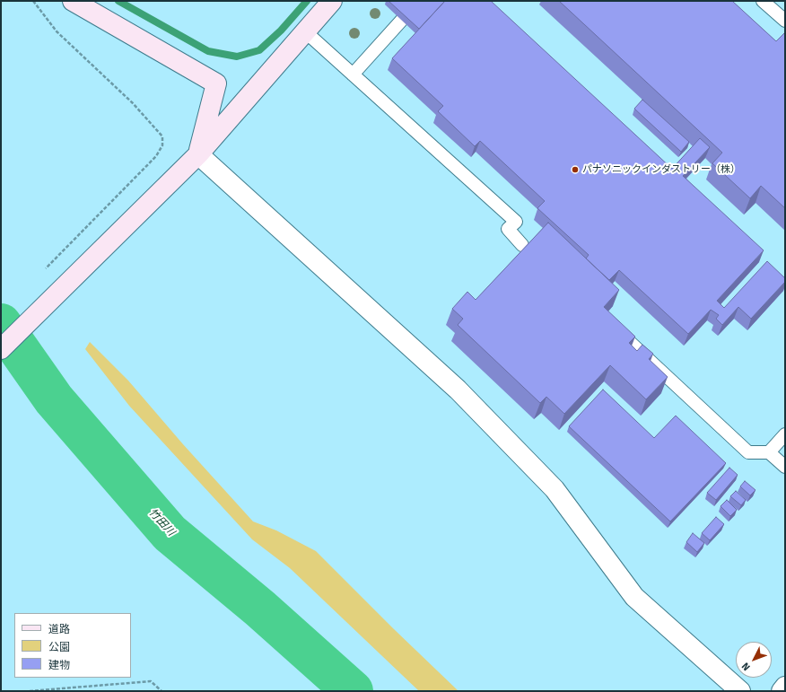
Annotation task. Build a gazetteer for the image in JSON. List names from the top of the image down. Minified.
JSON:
{"water":["竹田川"],"places":["パナソニックインダストリー（株）"],"legend":["道路","公園","建物"],"north":"bottom left"}
